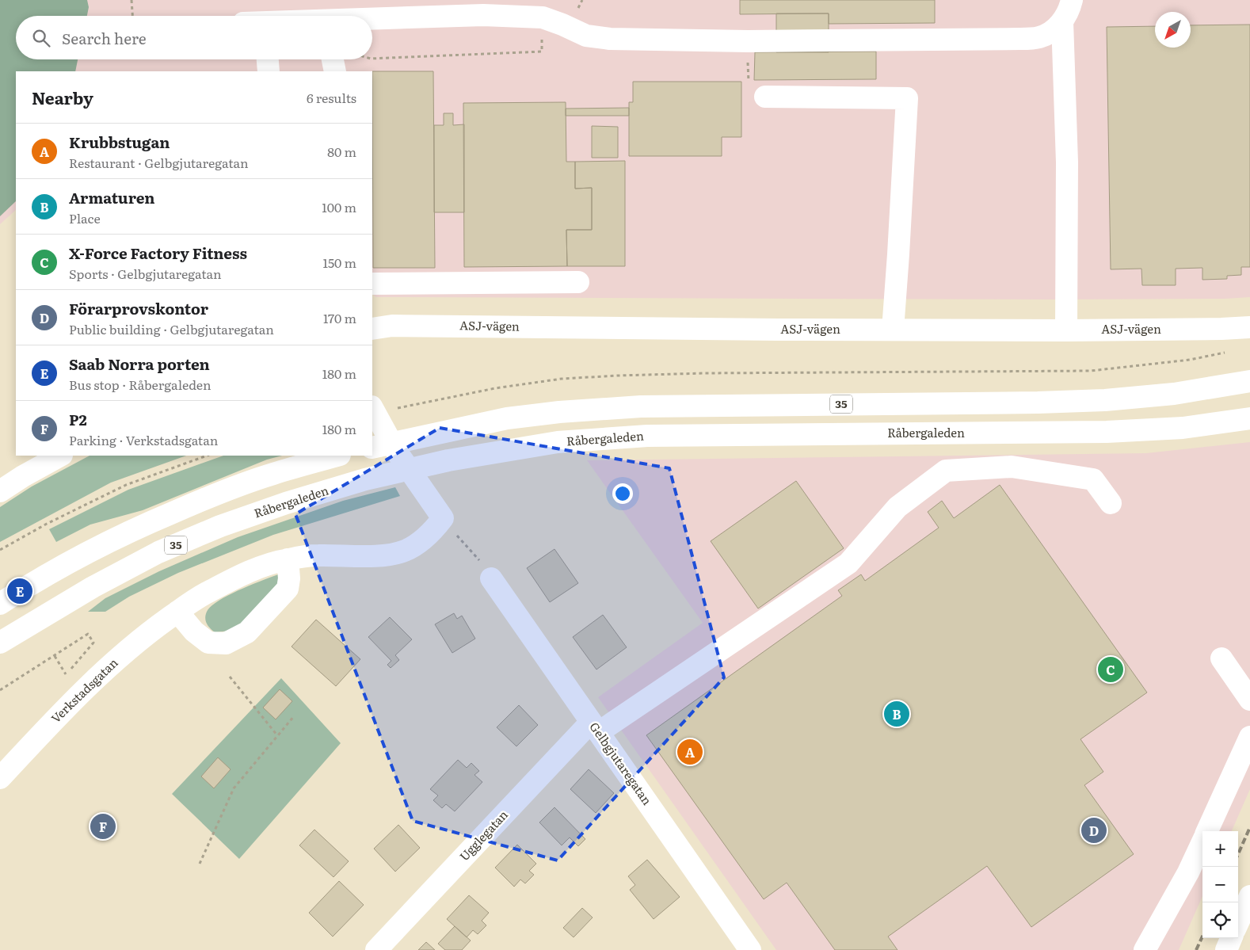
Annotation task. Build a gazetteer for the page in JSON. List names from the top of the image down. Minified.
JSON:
{"streets":{"street":["ASJ-vägen","35","Råbergaleden","Verkstadsgatan","Gelbgjutaregatan","Ugglegatan"]},"crossings":[["Gelbgjutaregatan","Ugglegatan"]],"north":"bottom left","page":{"search":"Search here","heading":["Nearby","6 results"],"list":[{"mark":"A","name":"Krubbstugan","note":"Restaurant · Gelbgjutaregatan","value":"80 m"},{"mark":"B","name":"Armaturen","note":"Place","value":"100 m"},{"mark":"C","name":"X-Force Factory Fitness","note":"Sports · Gelbgjutaregatan","value":"150 m"},{"mark":"D","name":"Förarprovskontor","note":"Public building · Gelbgjutaregatan","value":"170 m"},{"mark":"E","name":"Saab Norra porten","note":"Bus stop · Råbergaleden","value":"180 m"},{"mark":"F","name":"P2","note":"Parking · Verkstadsgatan","value":"180 m"}],"pins":["E","C","B","A","F","D"],"map_buttons":["+","−"]}}
